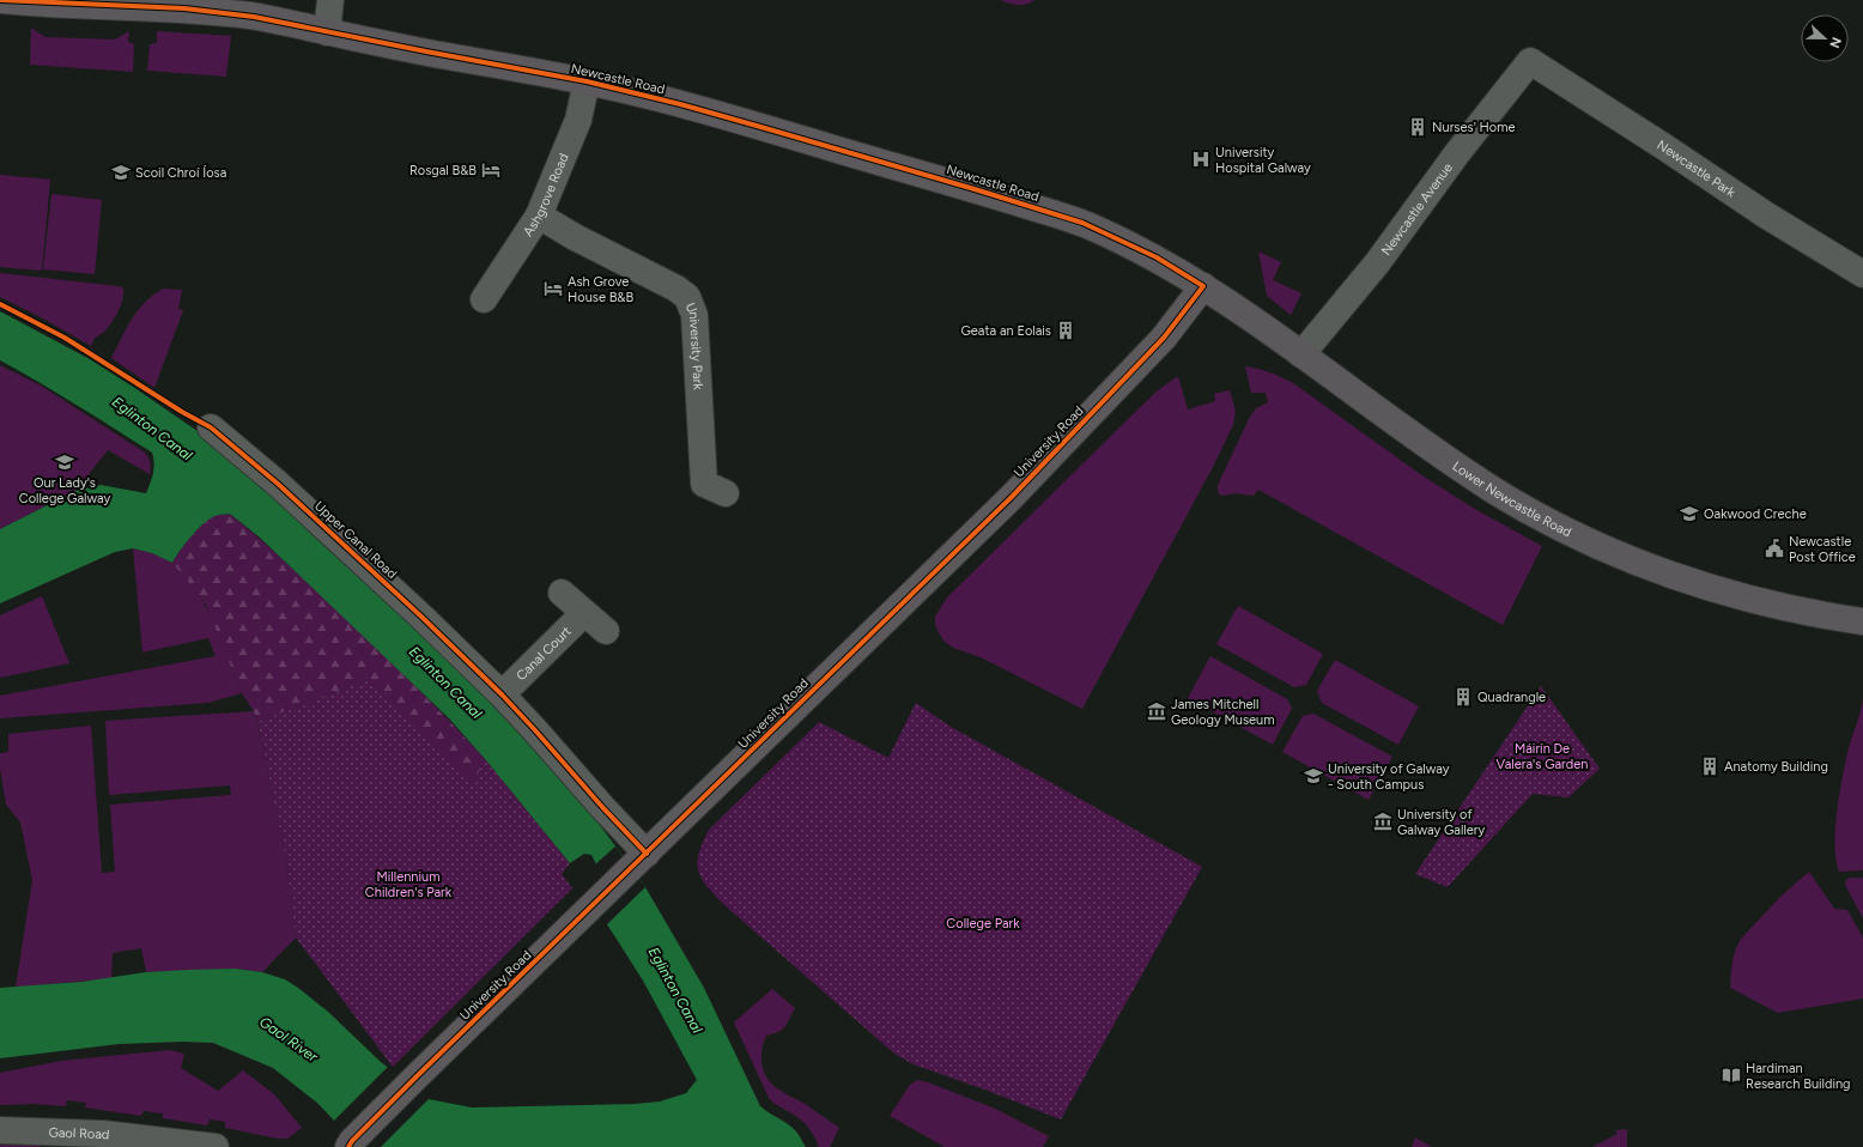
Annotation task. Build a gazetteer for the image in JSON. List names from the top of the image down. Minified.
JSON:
{"streets":{"main road":["Newcastle Road","University Road","Lower Newcastle Road"],"street":["Newcastle Park","Ashgrove Road","Newcastle Avenue","University Park","Upper Canal Road","Canal Court","Gaol Road"]},"crossings":[["Newcastle Road","Ashgrove Road"],["Newcastle Road","University Road"],["Newcastle Road","Lower Newcastle Road"],["Newcastle Park","Newcastle Avenue"],["Ashgrove Road","University Park"],["Newcastle Avenue","Lower Newcastle Road"],["University Road","Lower Newcastle Road"],["University Road","Upper Canal Road"],["Upper Canal Road","Canal Court"]],"water":["Eglinton Canal","Gaol River"],"parks":["Máirín De Valera's Garden","Millennium Children's Park","College Park"],"places":{"building":["Nurses' Home","Geata an Eolais","Quadrangle","Anatomy Building"],"hospital":["University Hospital Galway"],"hotel":["Rosgal B&B","Ash Grove House B&B"],"school or university":["Scoil Chroí Íosa","Our Lady's College Galway","Oakwood Creche","University of Galway - South Campus"],"public building":["Newcastle Post Office"],"museum":["James Mitchell Geology Museum","University of Galway Gallery"],"library":["Hardiman Research Building"]},"north":"right"}
